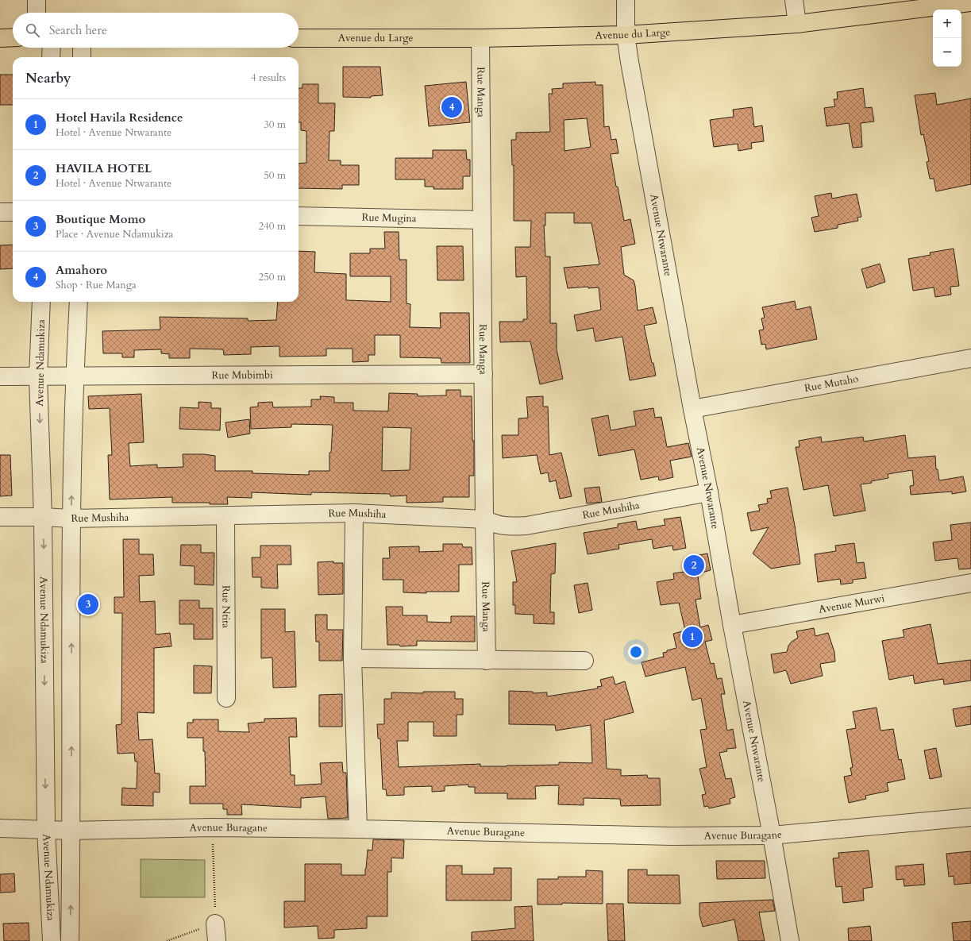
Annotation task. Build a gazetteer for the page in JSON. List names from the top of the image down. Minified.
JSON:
{"streets":{"main road":["Avenue du Large"],"street":["Rue Manga","Rue Mugina","Avenue Ntwarante","Avenue Ndamukiza","Rue Mubimbi","Rue Mutaho","Rue Mushiha","Avenue Murwi","Rue Ntita","Avenue Buragane"]},"crossings":[["Avenue du Large","Rue Manga"],["Avenue du Large","Avenue Ntwarante"],["Rue Manga","Rue Mugina"],["Rue Manga","Rue Mubimbi"],["Rue Manga","Rue Mushiha"],["Avenue Ntwarante","Rue Mutaho"],["Avenue Ntwarante","Rue Mushiha"],["Avenue Ntwarante","Avenue Murwi"],["Avenue Ntwarante","Avenue Buragane"],["Avenue Ndamukiza","Rue Mubimbi"],["Avenue Ndamukiza","Rue Mushiha"],["Avenue Ndamukiza","Avenue Buragane"],["Rue Mushiha","Rue Ntita"]],"page":{"map_buttons":["+","−"],"search":"Search here","heading":["Nearby","4 results"],"pins":["4","2","3","1"],"list":[{"mark":"1","name":"Hotel Havila Residence","note":"Hotel · Avenue Ntwarante","value":"30 m"},{"mark":"2","name":"HAVILA HOTEL","note":"Hotel · Avenue Ntwarante","value":"50 m"},{"mark":"3","name":"Boutique Momo","note":"Place · Avenue Ndamukiza","value":"240 m"},{"mark":"4","name":"Amahoro","note":"Shop · Rue Manga","value":"250 m"}]}}
